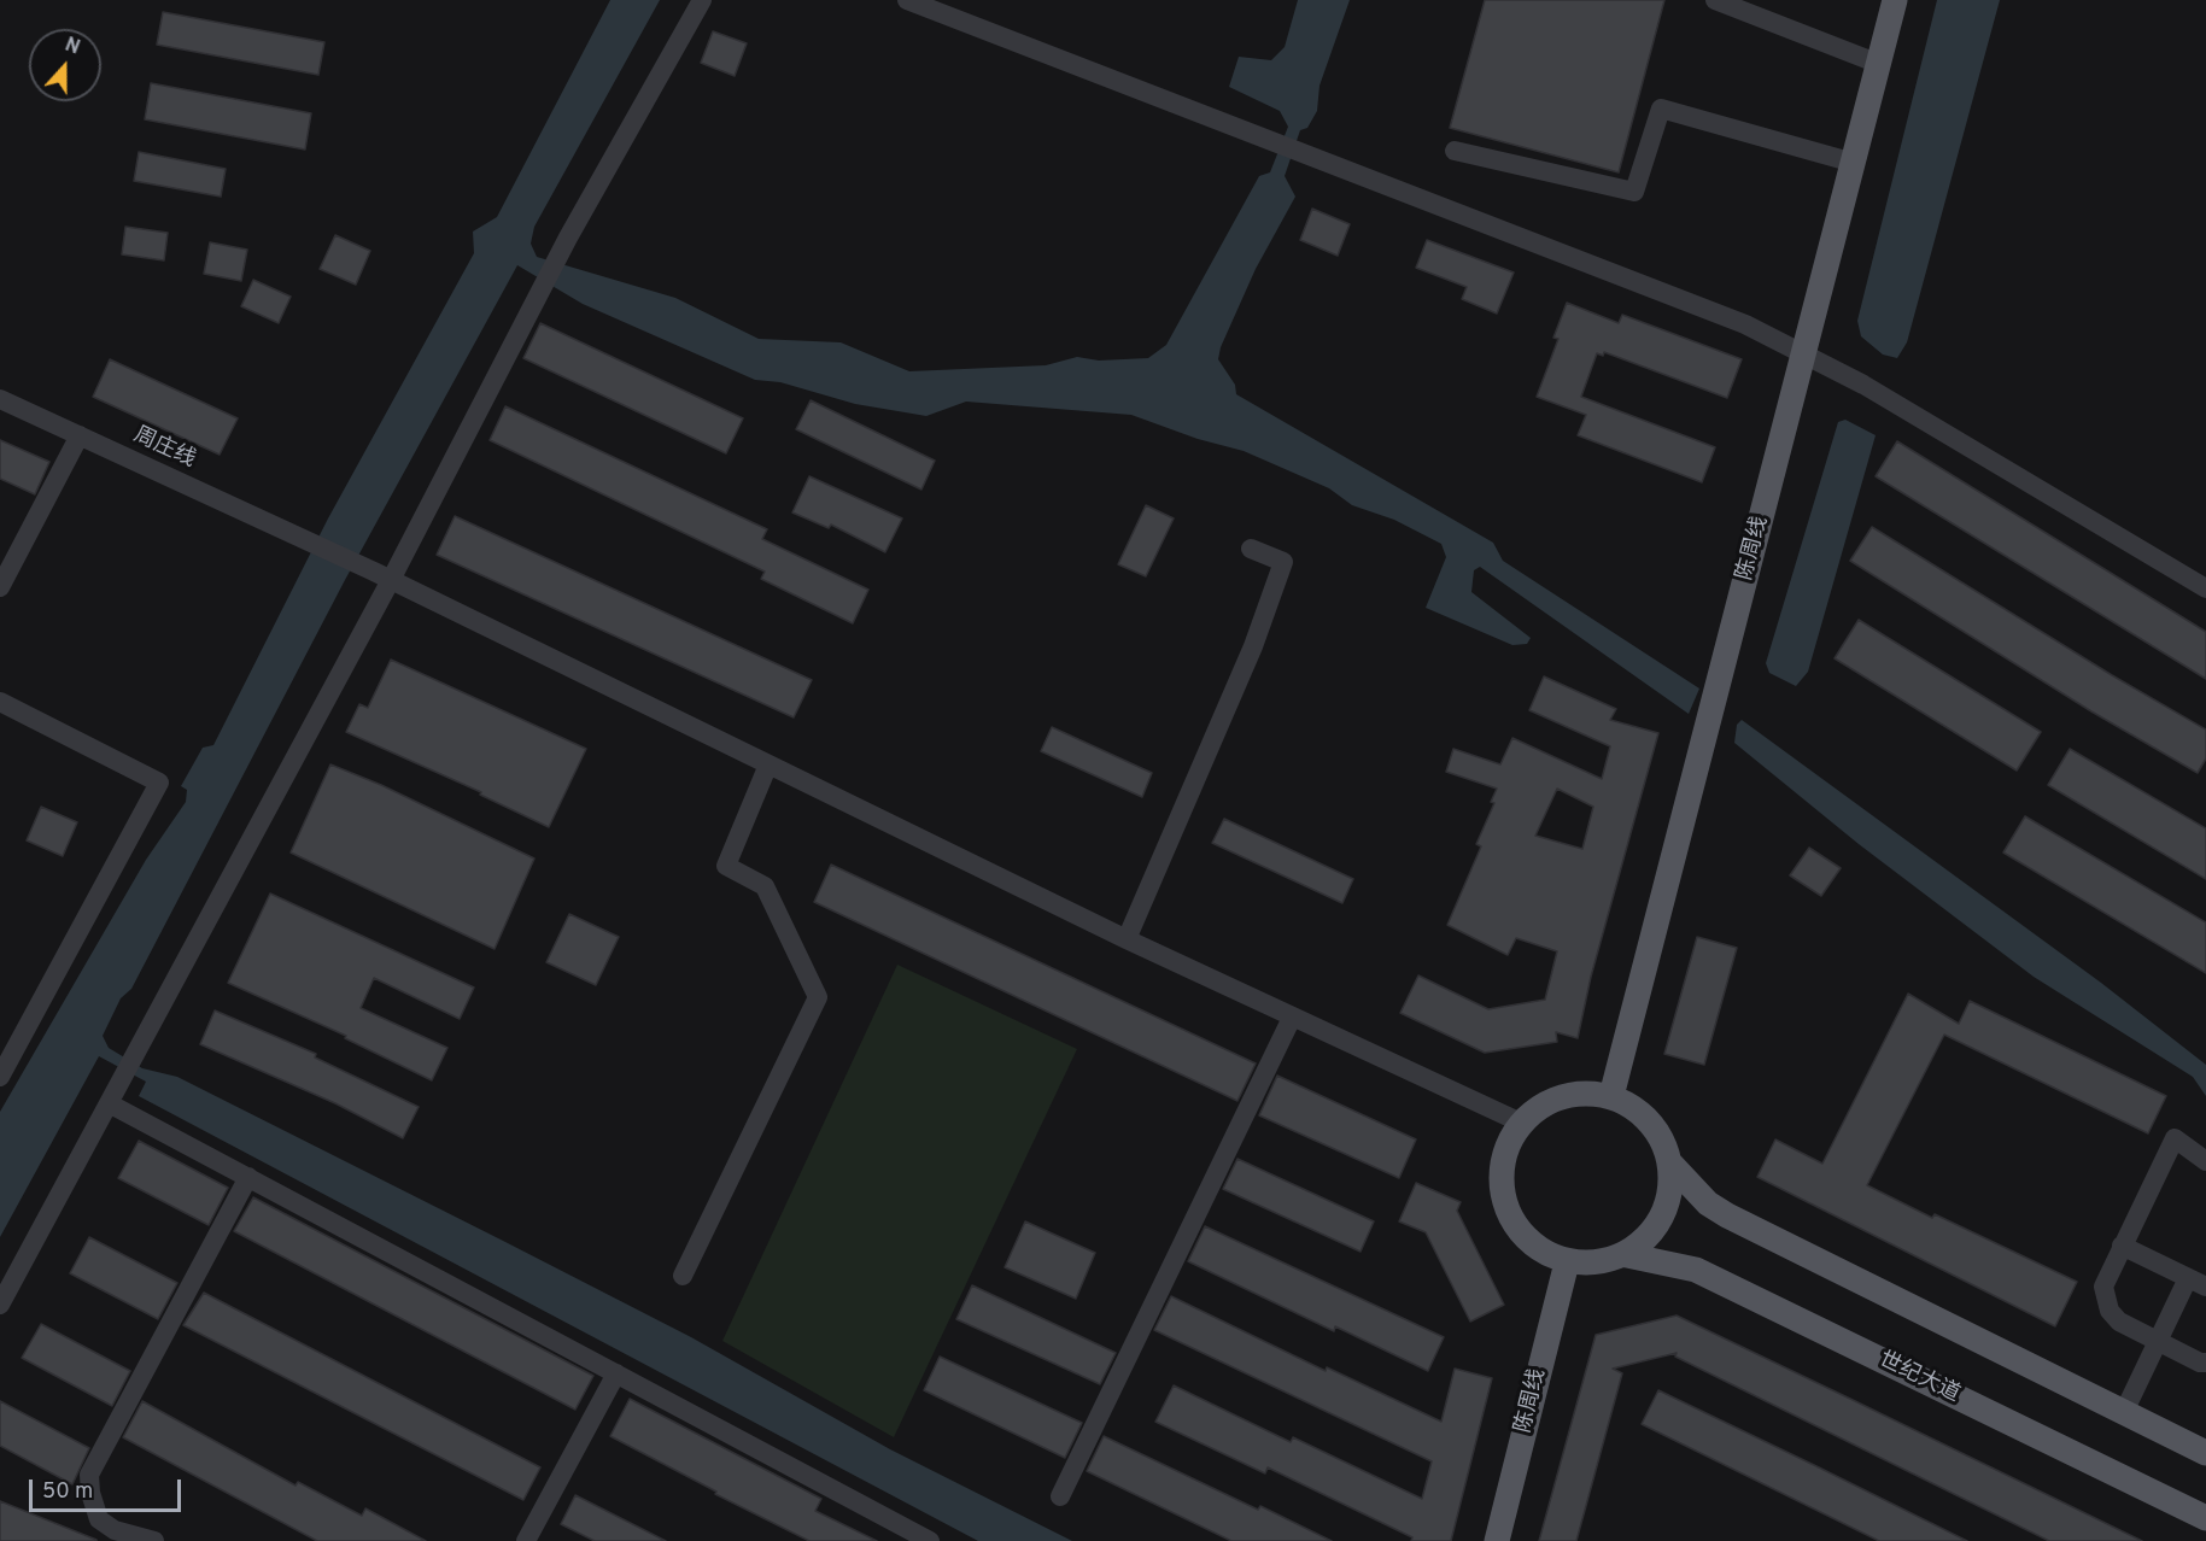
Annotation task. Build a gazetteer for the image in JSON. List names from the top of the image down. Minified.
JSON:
{"streets":{"main road":["陈周线","世纪大道"],"street":["周庄线"]},"crossings":[["周庄线","陈周线"],["周庄线","世纪大道"],["陈周线","世纪大道"]],"scale_bar":"50 m","north":"top"}
